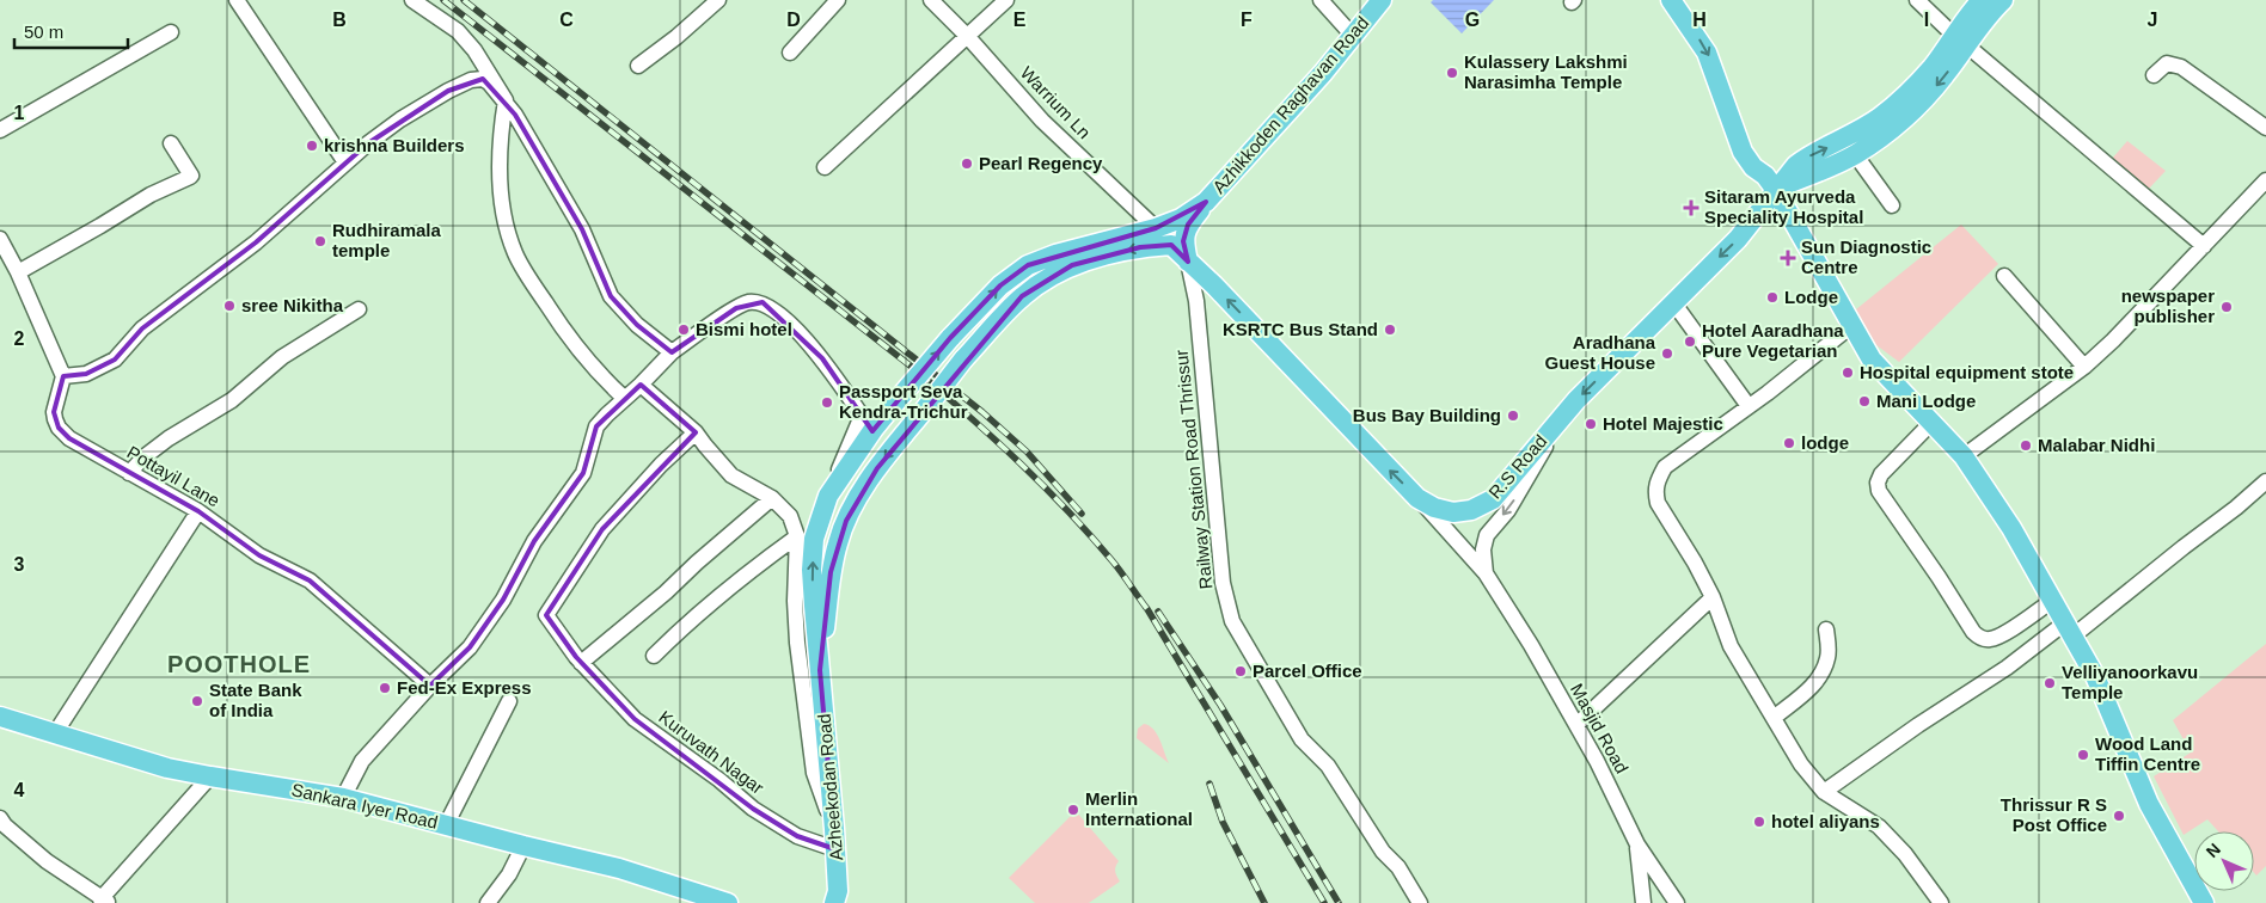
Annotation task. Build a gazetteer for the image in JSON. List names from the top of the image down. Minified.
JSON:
{"streets":{"main road":["Azhikkoden Raghavan Road","R.S Road","Azheekodan Road","Sankara Iyer Road"],"street":["Warrium Ln","Railway Station Road Thrissur","Pottayil Lane","Masjid Road","Kuruvath Nagar"]},"crossings":[["Warrium Ln","Azhikkoden Raghavan Road"],["Warrium Ln","R.S Road"],["Azhikkoden Raghavan Road","R.S Road"],["Azhikkoden Raghavan Road","Azheekodan Road"],["R.S Road","Railway Station Road Thrissur"],["R.S Road","Masjid Road"],["R.S Road","Azheekodan Road"],["Kuruvath Nagar","Azheekodan Road"]],"one_way":["Azhikkoden Raghavan Road"],"districts":["POOTHOLE"],"places":{"other":["Kulassery Lakshmi Narasimha Temple","krishna Builders","Pearl Regency","Rudhiramala temple","Lodge","sree Nikitha","newspaper publisher","Bismi hotel","KSRTC Bus Stand","Hotel Aaradhana Pure Vegetarian","Aradhana Guest House","Hospital equipment stote","Mani Lodge","Passport Seva Kendra-Trichur","Bus Bay Building","Hotel Majestic","lodge","Malabar Nidhi","Parcel Office","Velliyanoorkavu Temple","Fed-Ex Express","State Bank of India","Wood Land Tiffin Centre","Merlin International","Thrissur R S Post Office","hotel aliyans"],"health":["Sitaram Ayurveda Speciality Hospital","Sun Diagnostic Centre"]},"scale_bar":"50 m","north":"top left","grid":{"columns":["B","C","D","E","F","G","H","I","J"],"rows":["1","2","3","4"]}}
